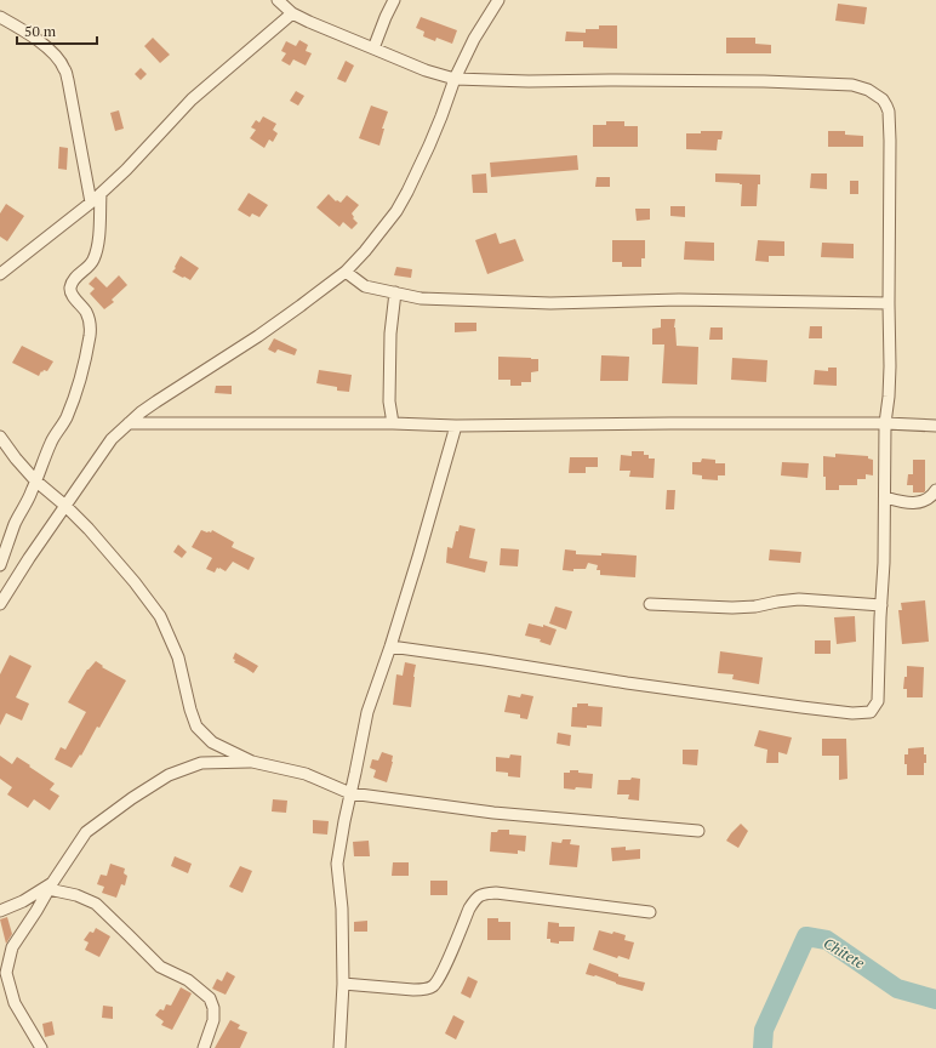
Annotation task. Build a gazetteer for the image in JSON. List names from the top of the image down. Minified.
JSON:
{"water":["Chitete"],"scale_bar":"50 m"}
